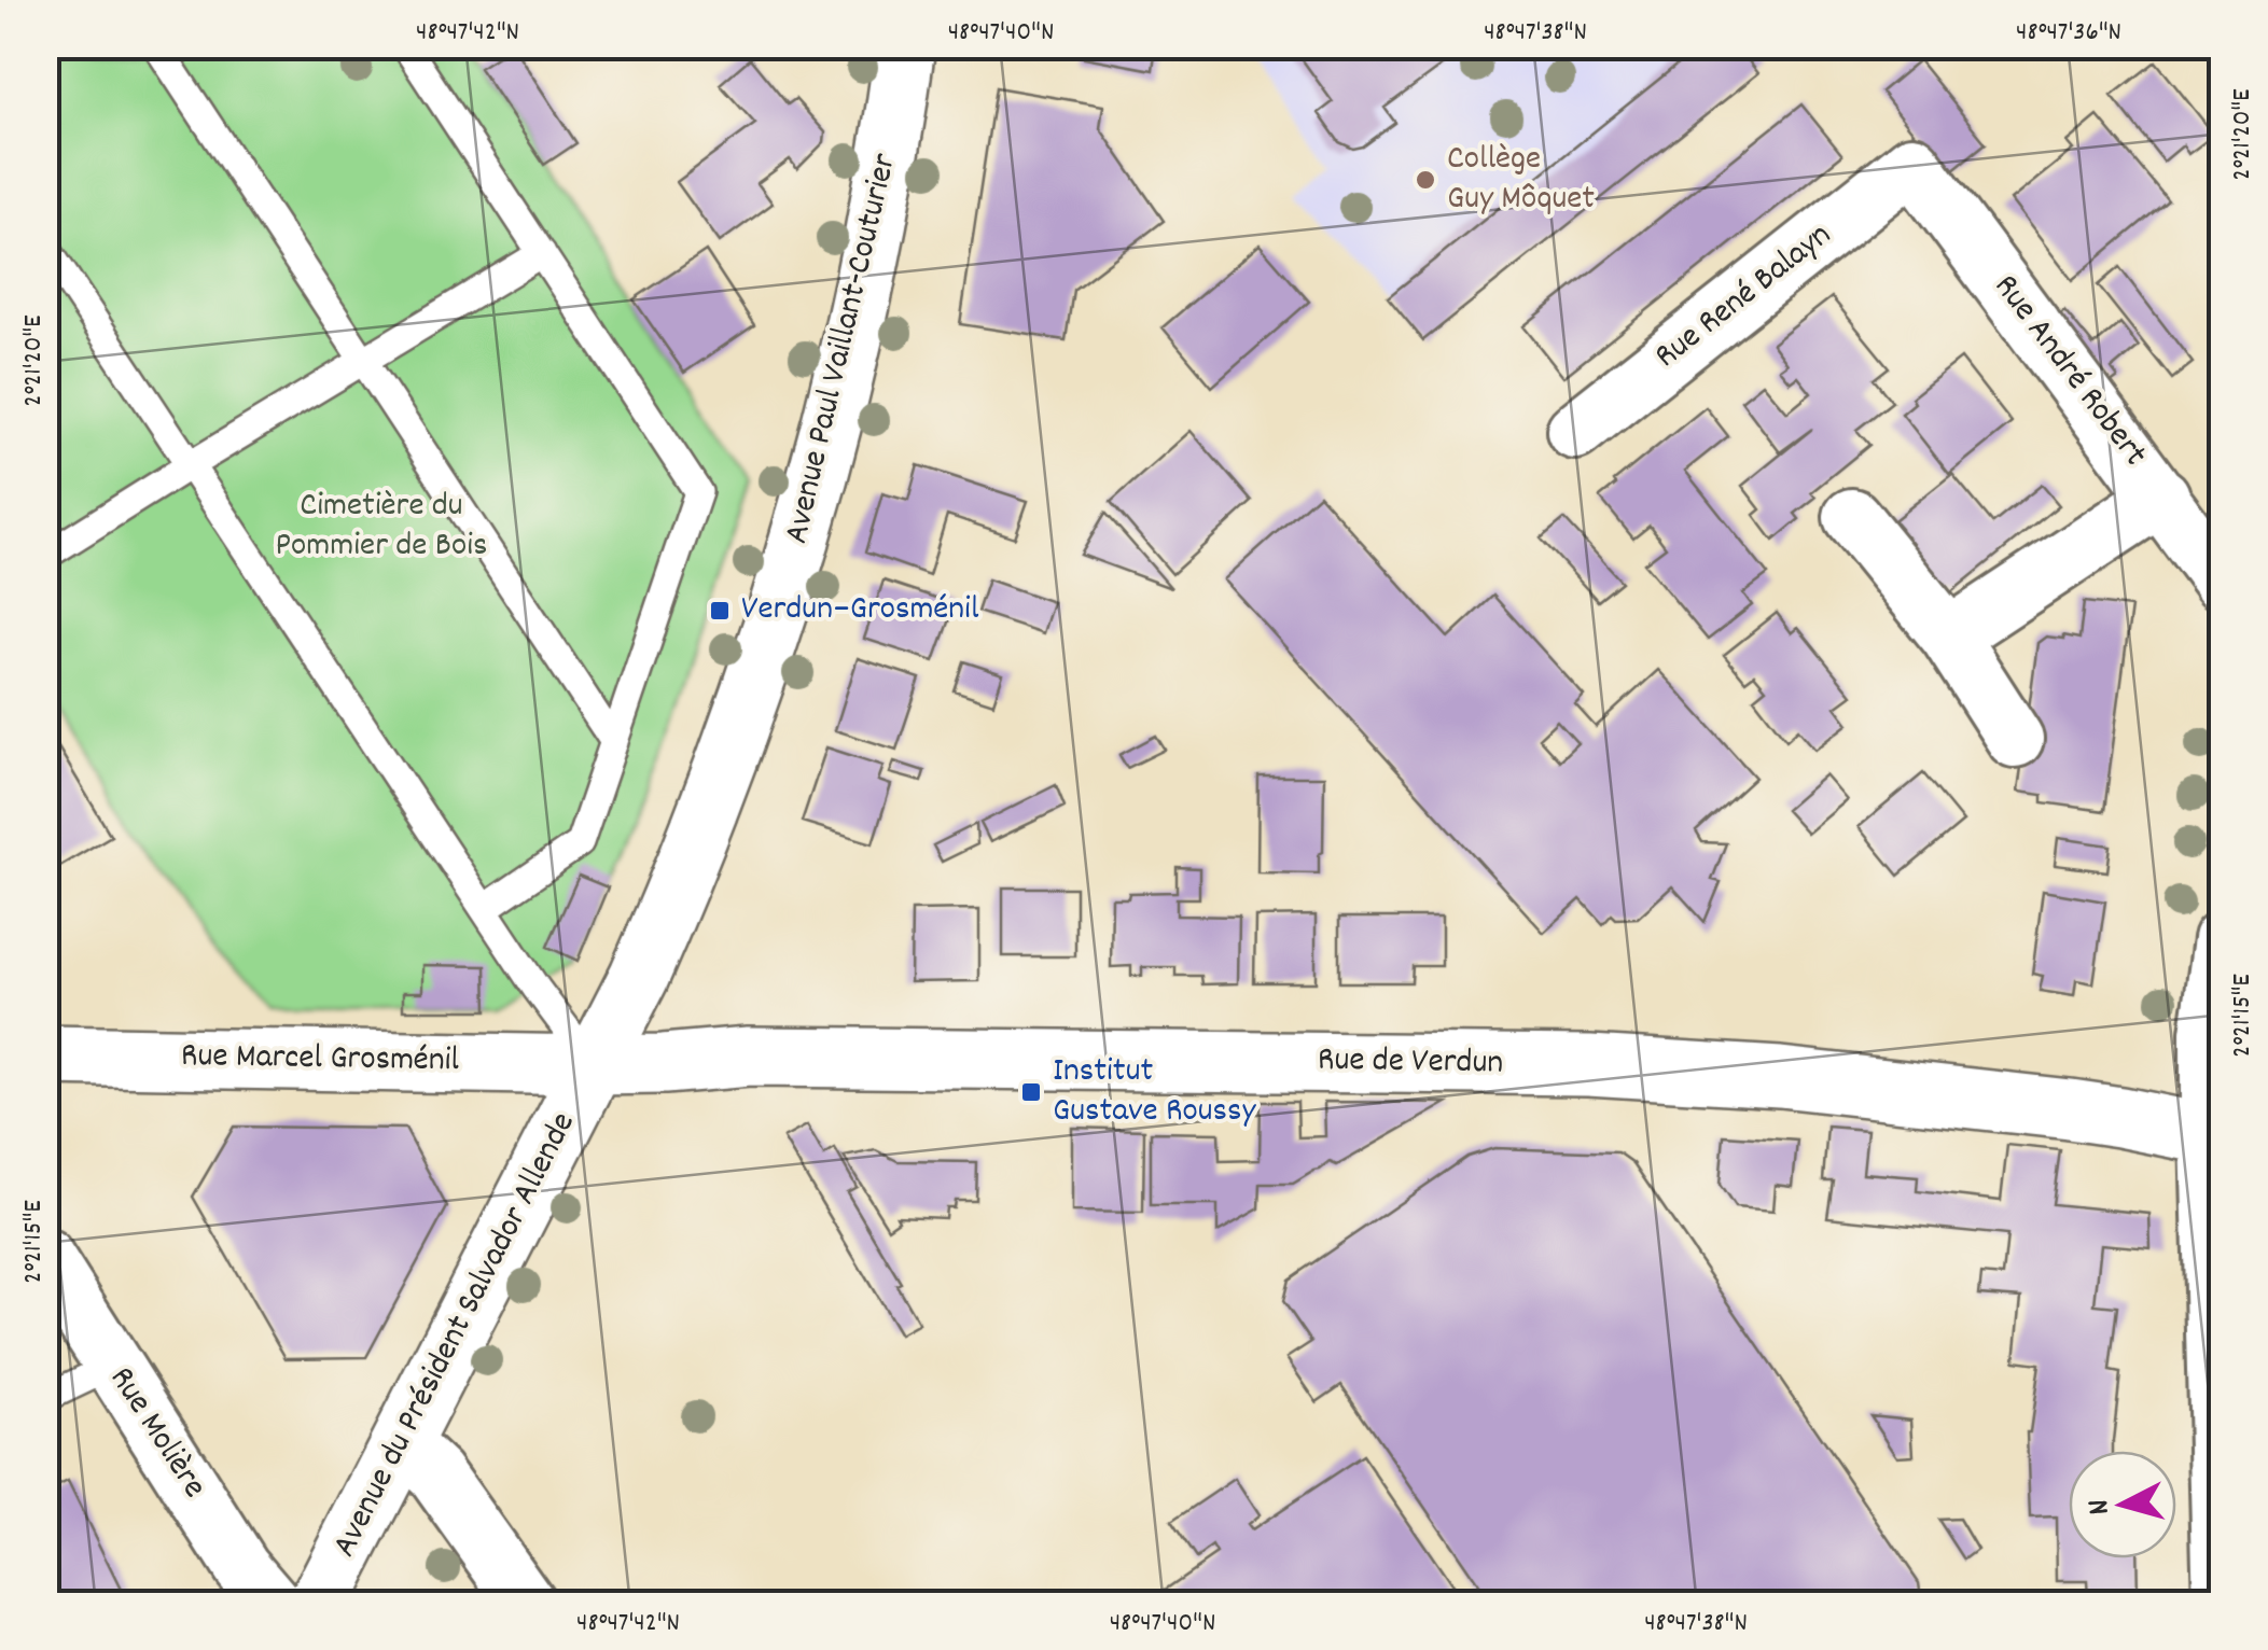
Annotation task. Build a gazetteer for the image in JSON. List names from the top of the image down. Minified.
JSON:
{"streets":{"street":["Rue René Balayn","Avenue Paul Vaillant-Couturier","Rue André Robert","Rue Marcel Grosménil","Rue de Verdun","Avenue du Président Salvador Allende","Rue Molière"]},"crossings":[["Rue René Balayn","Rue André Robert"],["Avenue Paul Vaillant-Couturier","Rue Marcel Grosménil"],["Avenue Paul Vaillant-Couturier","Rue de Verdun"],["Avenue Paul Vaillant-Couturier","Avenue du Président Salvador Allende"],["Rue Marcel Grosménil","Rue de Verdun"],["Rue Marcel Grosménil","Avenue du Président Salvador Allende"],["Rue de Verdun","Avenue du Président Salvador Allende"]],"parks":["Cimetière du Pommier de Bois"],"places":{"other":["Collège Guy Môquet"],"transit":["Verdun–Grosménil","Institut Gustave Roussy"]},"north":"left","coordinates":["48°47'42\"N","48°47'40\"N","48°47'38\"N","48°47'36\"N","2°21'20\"E","2°21'15\"E"]}
